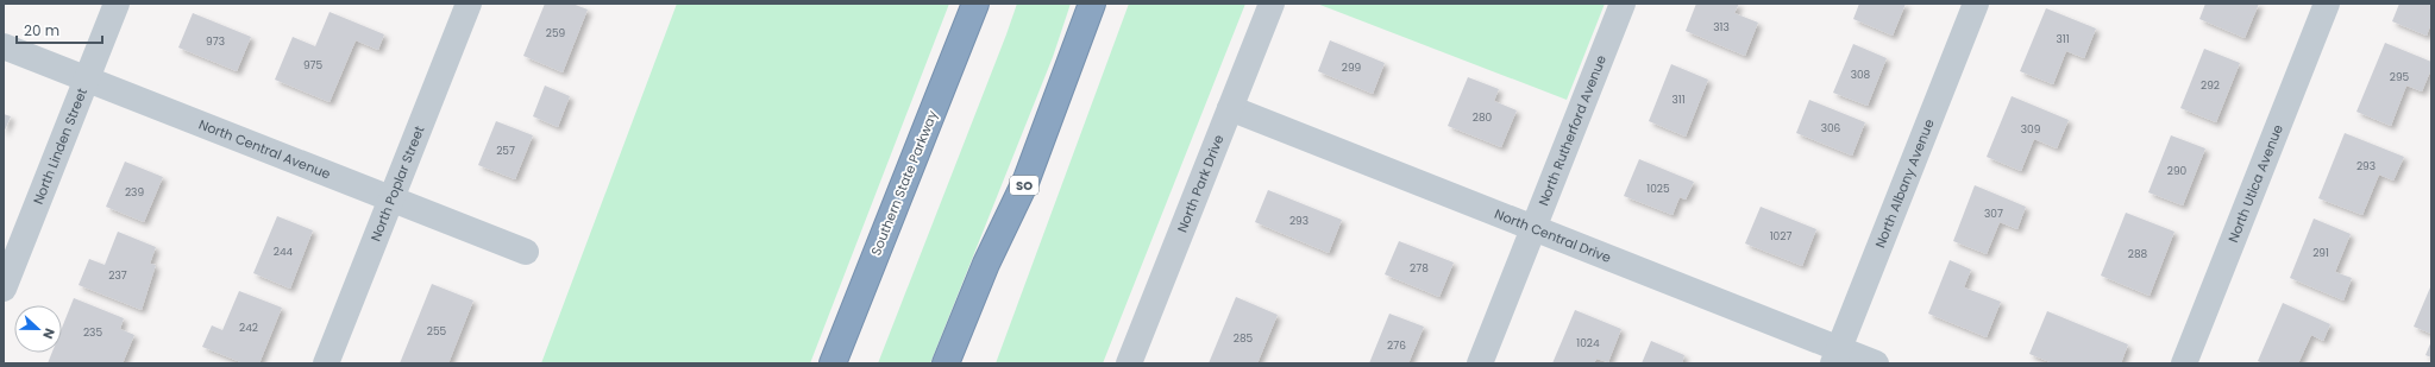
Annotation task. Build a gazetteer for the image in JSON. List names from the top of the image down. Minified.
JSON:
{"streets":{"highway":["Southern State Parkway","SO"],"street":["North Rutherford Avenue","North Linden Street","North Central Avenue","North Poplar Street","North Albany Avenue","North Utica Avenue","North Park Drive","North Central Drive"]},"crossings":[["North Rutherford Avenue","North Central Drive"],["North Linden Street","North Central Avenue"],["North Central Avenue","North Poplar Street"],["North Albany Avenue","North Central Drive"],["North Park Drive","North Central Drive"]],"house_numbers":["313","259","311","973","975","299","308","295","292","311","280","306","309","257","293","290","1025","239","307","293","1027","244","291","288","278","237","242","255","235","285","1024","276"],"scale_bar":"20 m","north":"right"}
